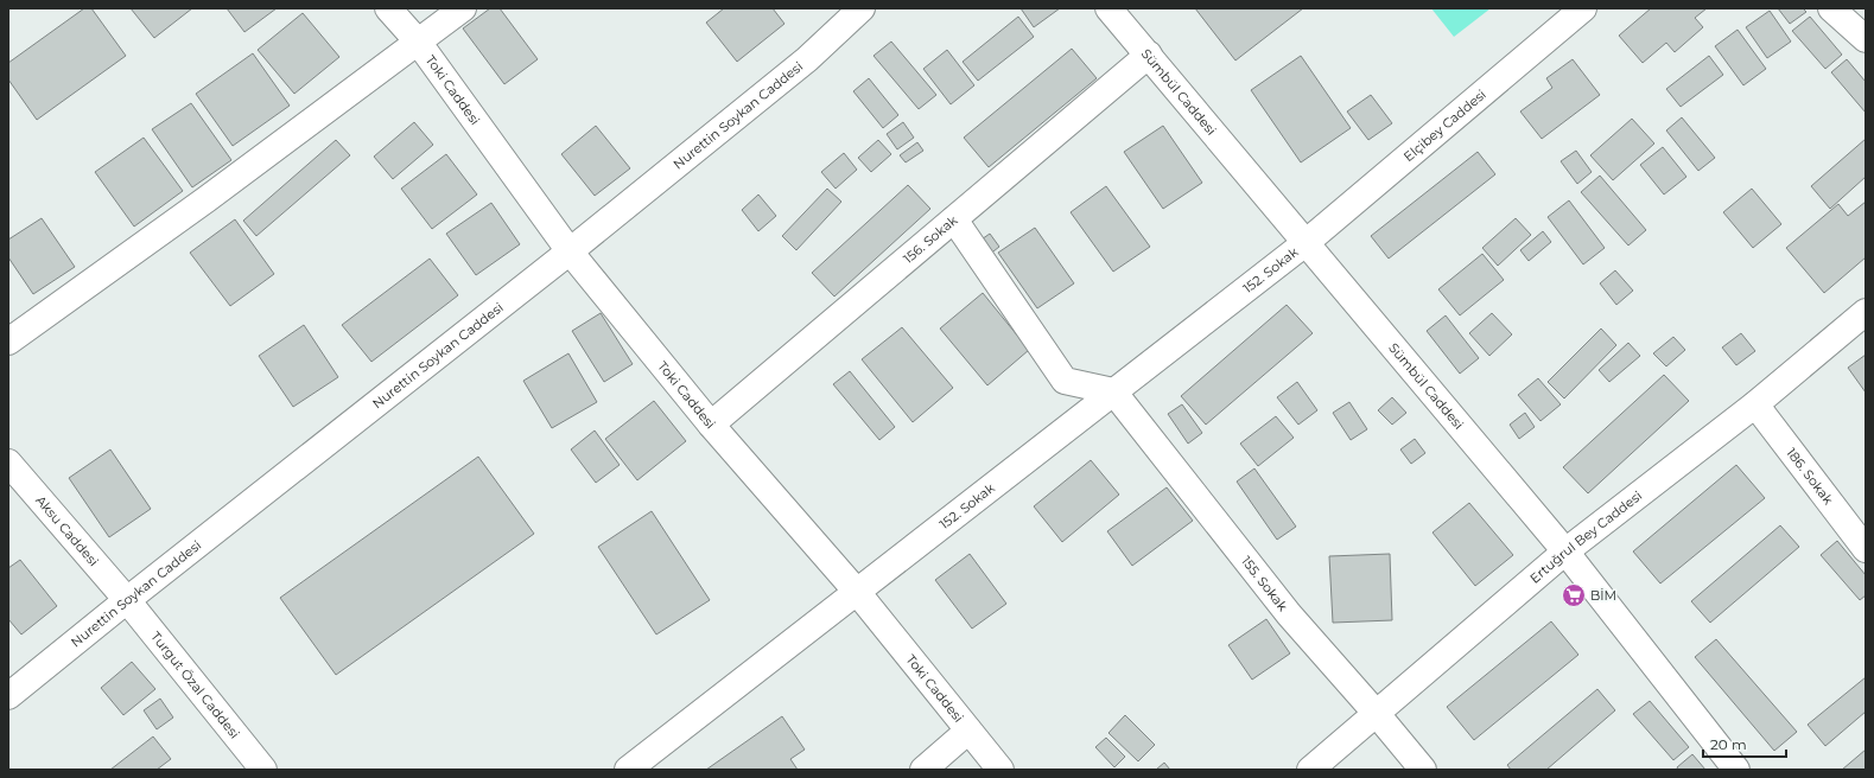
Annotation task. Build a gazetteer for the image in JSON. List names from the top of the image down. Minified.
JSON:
{"streets":{"street":["Toki Caddesi","Sümbül Caddesi","Nurettin Soykan Caddesi","Elçibey Caddesi","156. Sokak","152. Sokak","186. Sokak","Aksu Caddesi","Ertuğrul Bey Caddesi","155. Sokak","Turgut Özal Caddesi"]},"crossings":[["Toki Caddesi","Nurettin Soykan Caddesi"],["Toki Caddesi","156. Sokak"],["Toki Caddesi","152. Sokak"],["Sümbül Caddesi","Elçibey Caddesi"],["Sümbül Caddesi","156. Sokak"],["Sümbül Caddesi","152. Sokak"],["Sümbül Caddesi","Ertuğrul Bey Caddesi"],["Nurettin Soykan Caddesi","Aksu Caddesi"],["Nurettin Soykan Caddesi","Turgut Özal Caddesi"],["Elçibey Caddesi","152. Sokak"],["152. Sokak","155. Sokak"],["186. Sokak","Ertuğrul Bey Caddesi"],["Aksu Caddesi","Turgut Özal Caddesi"],["Ertuğrul Bey Caddesi","155. Sokak"]],"places":{"supermarket":["BİM"]},"scale_bar":"20 m"}
